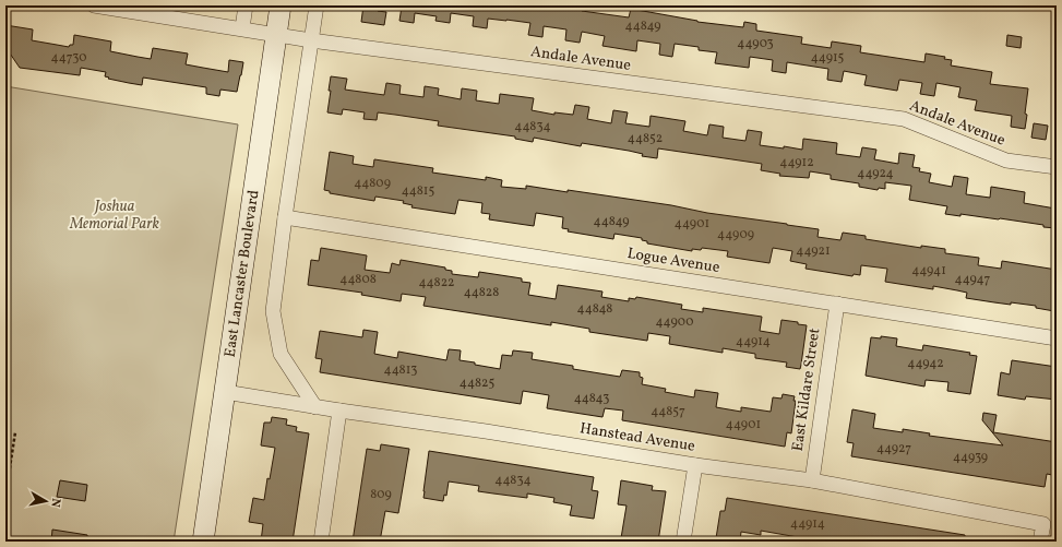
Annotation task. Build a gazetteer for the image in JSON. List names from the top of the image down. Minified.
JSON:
{"streets":{"main road":["East Lancaster Boulevard"],"street":["Andale Avenue","Logue Avenue","East Kildare Street","Hanstead Avenue"]},"crossings":[["Andale Avenue","East Lancaster Boulevard"],["Logue Avenue","East Kildare Street"],["East Lancaster Boulevard","Hanstead Avenue"],["East Kildare Street","Hanstead Avenue"]],"parks":["Joshua Memorial Park"],"house_numbers":["44849","44903","44730","44915","44834","44852","44912","44924","44809","44815","44849","44901","44909","44921","44941","44808","44947","44822","44828","44848","44900","44914","44942","44813","44825","44843","44857","44901","44927","44939","44834","809","44914"],"north":"right"}
